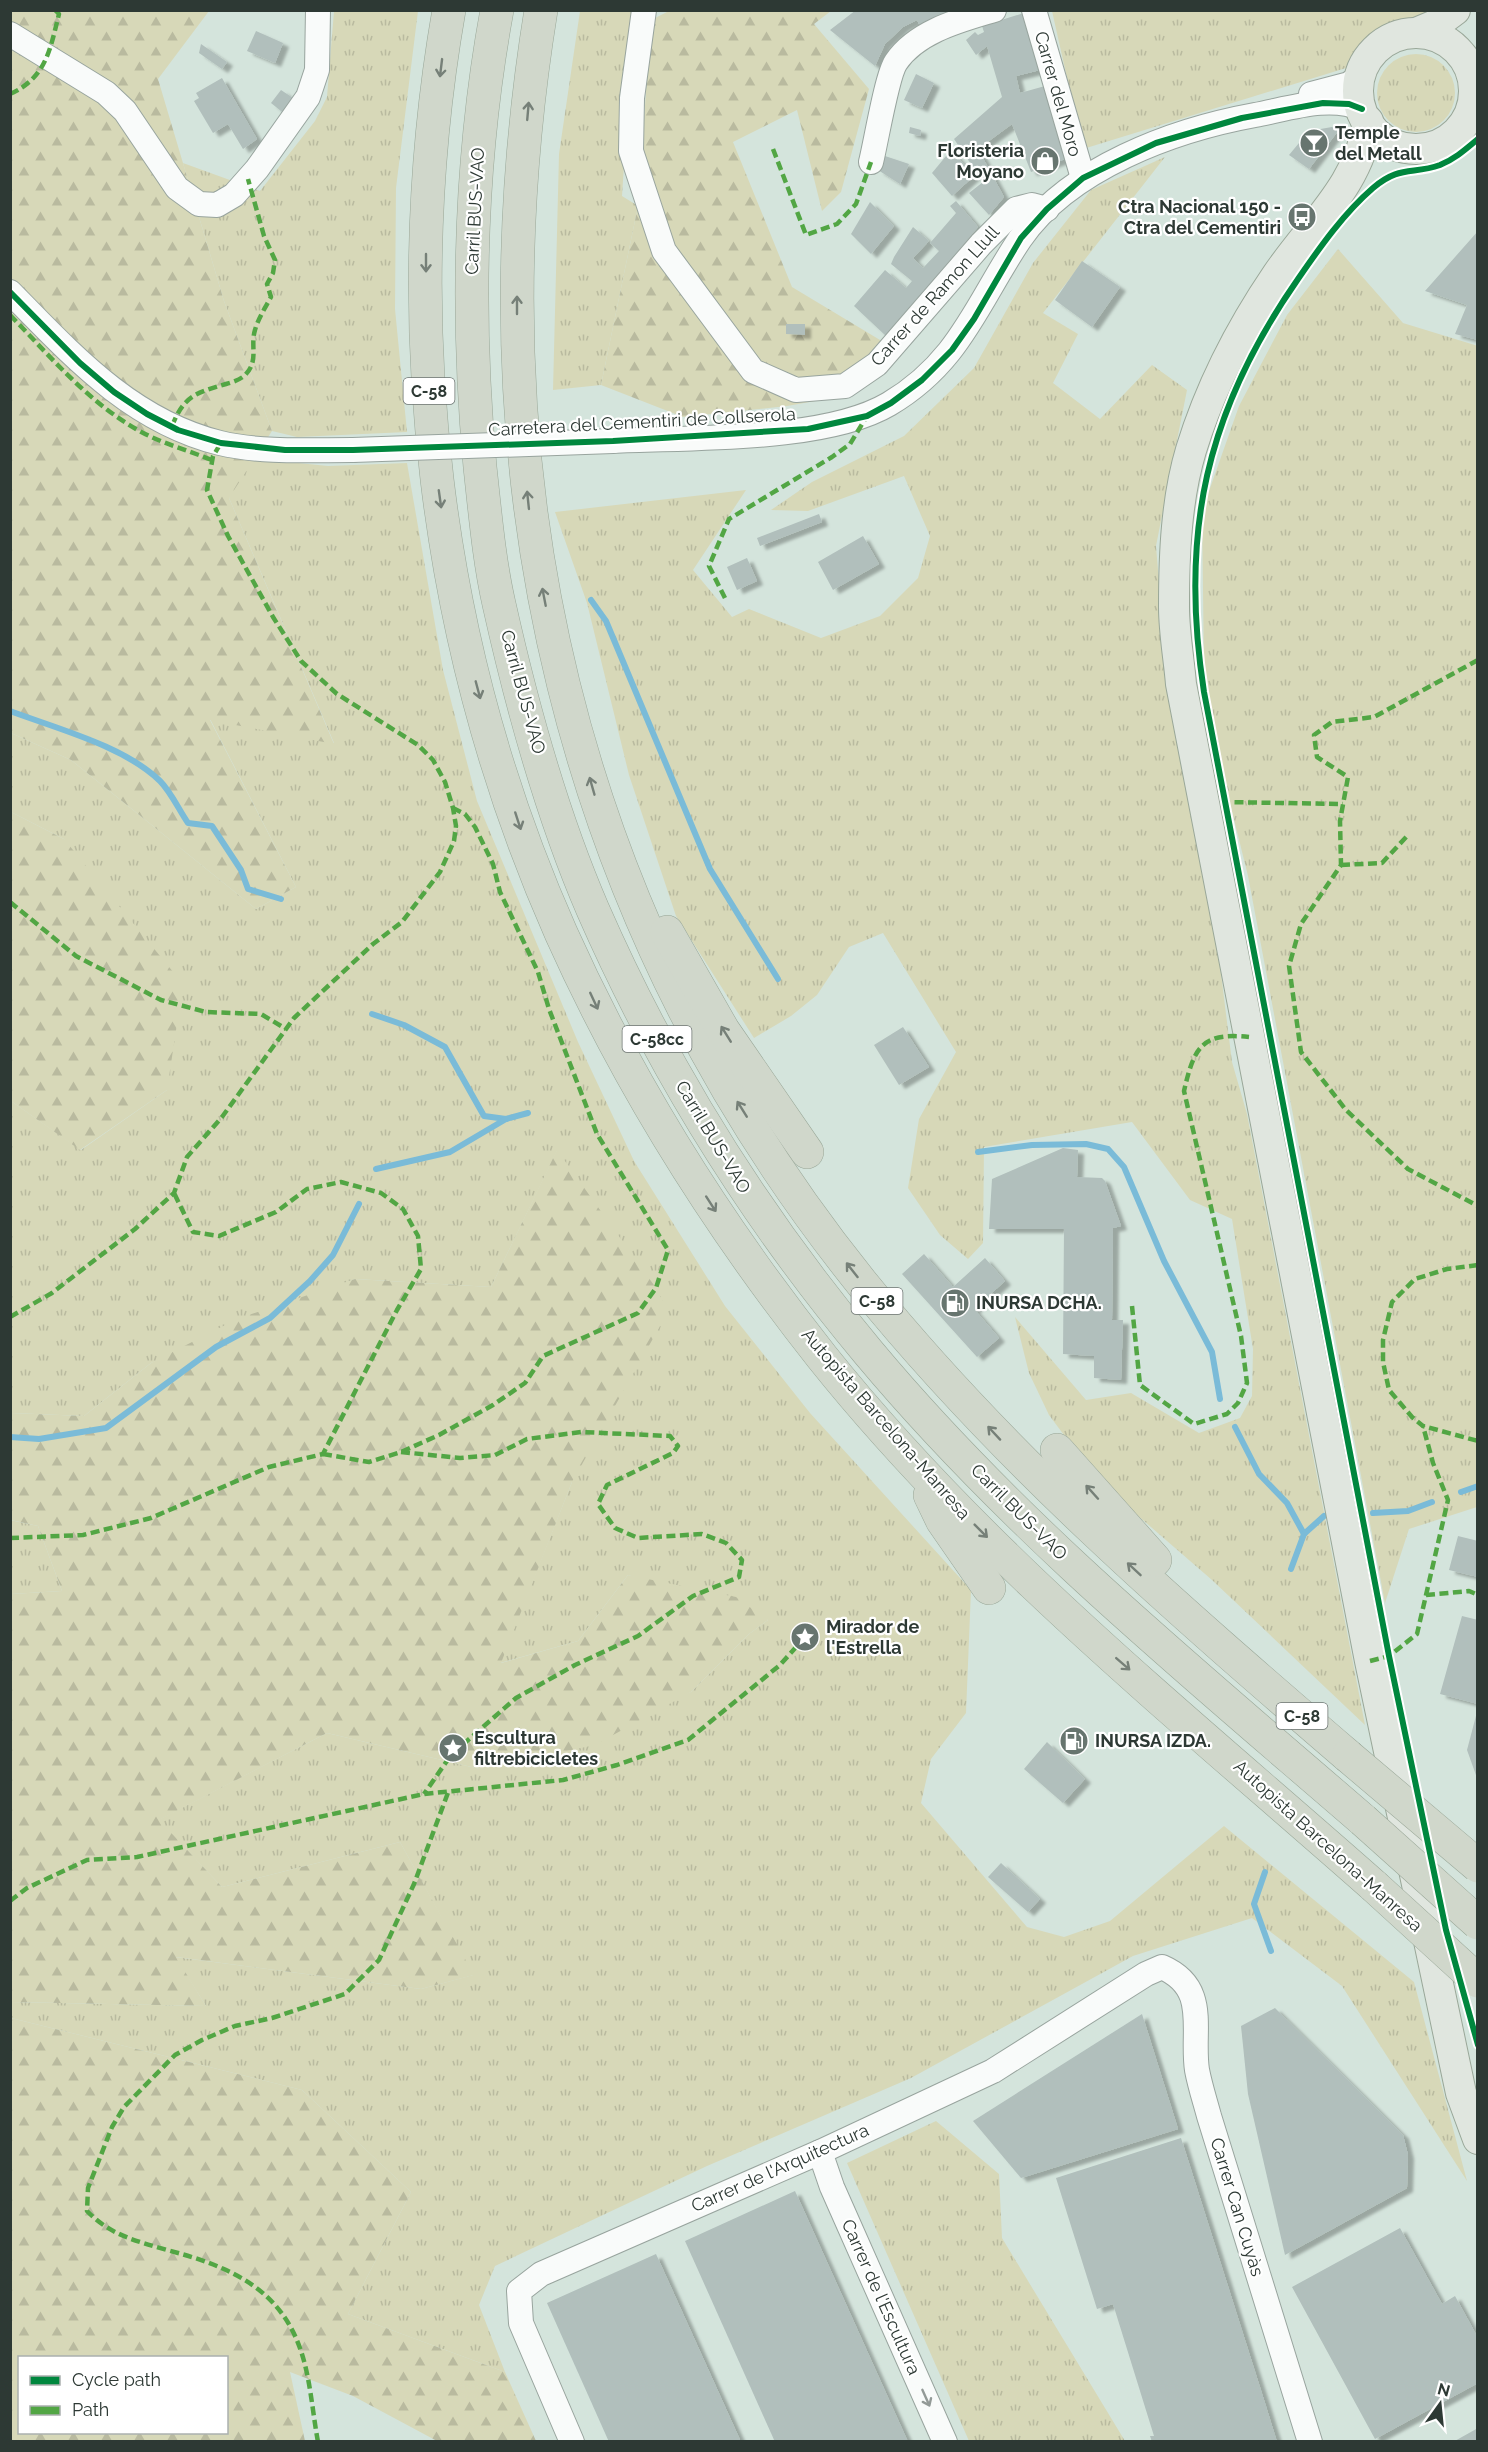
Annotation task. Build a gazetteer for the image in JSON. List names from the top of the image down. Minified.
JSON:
{"streets":{"highway":["Carril BUS-VAO","C-58","C-58cc","Autopista Barcelona-Manresa"],"street":["Carrer del Moro","Carrer de Ramon Llull","Carretera del Cementiri de Collserola","Carrer de l'Arquitectura","Carrer Can Cuyàs","Carrer de l'Escultura"]},"crossings":[["Carrer del Moro","Carretera del Cementiri de Collserola"],["Carrer de Ramon Llull","Carretera del Cementiri de Collserola"],["Carrer de l'Arquitectura","Carrer Can Cuyàs"],["Carrer de l'Arquitectura","Carrer de l'Escultura"]],"one_way":["Carrer de l'Escultura"],"places":{"bar":["Temple del Metall"],"shop":["Floristeria Moyano"],"bus stop":["Ctra Nacional 150 - Ctra del Cementiri"],"fuel station":["INURSA DCHA.","INURSA IZDA."],"place":["Mirador de l'Estrella","Escultura filtrebicicletes"]},"legend":["Cycle path","Path"],"north":"top"}
